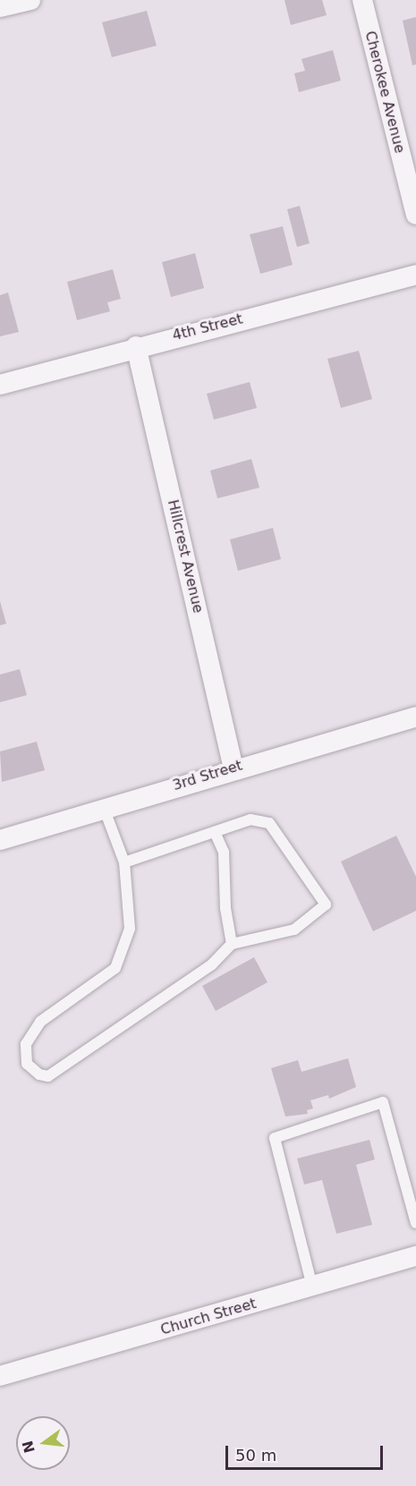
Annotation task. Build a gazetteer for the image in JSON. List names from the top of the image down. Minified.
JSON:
{"streets":{"street":["Cherokee Avenue","4th Street","Hillcrest Avenue","3rd Street","Church Street"]},"crossings":[["4th Street","Hillcrest Avenue"],["Hillcrest Avenue","3rd Street"]],"scale_bar":"50 m","north":"left"}
